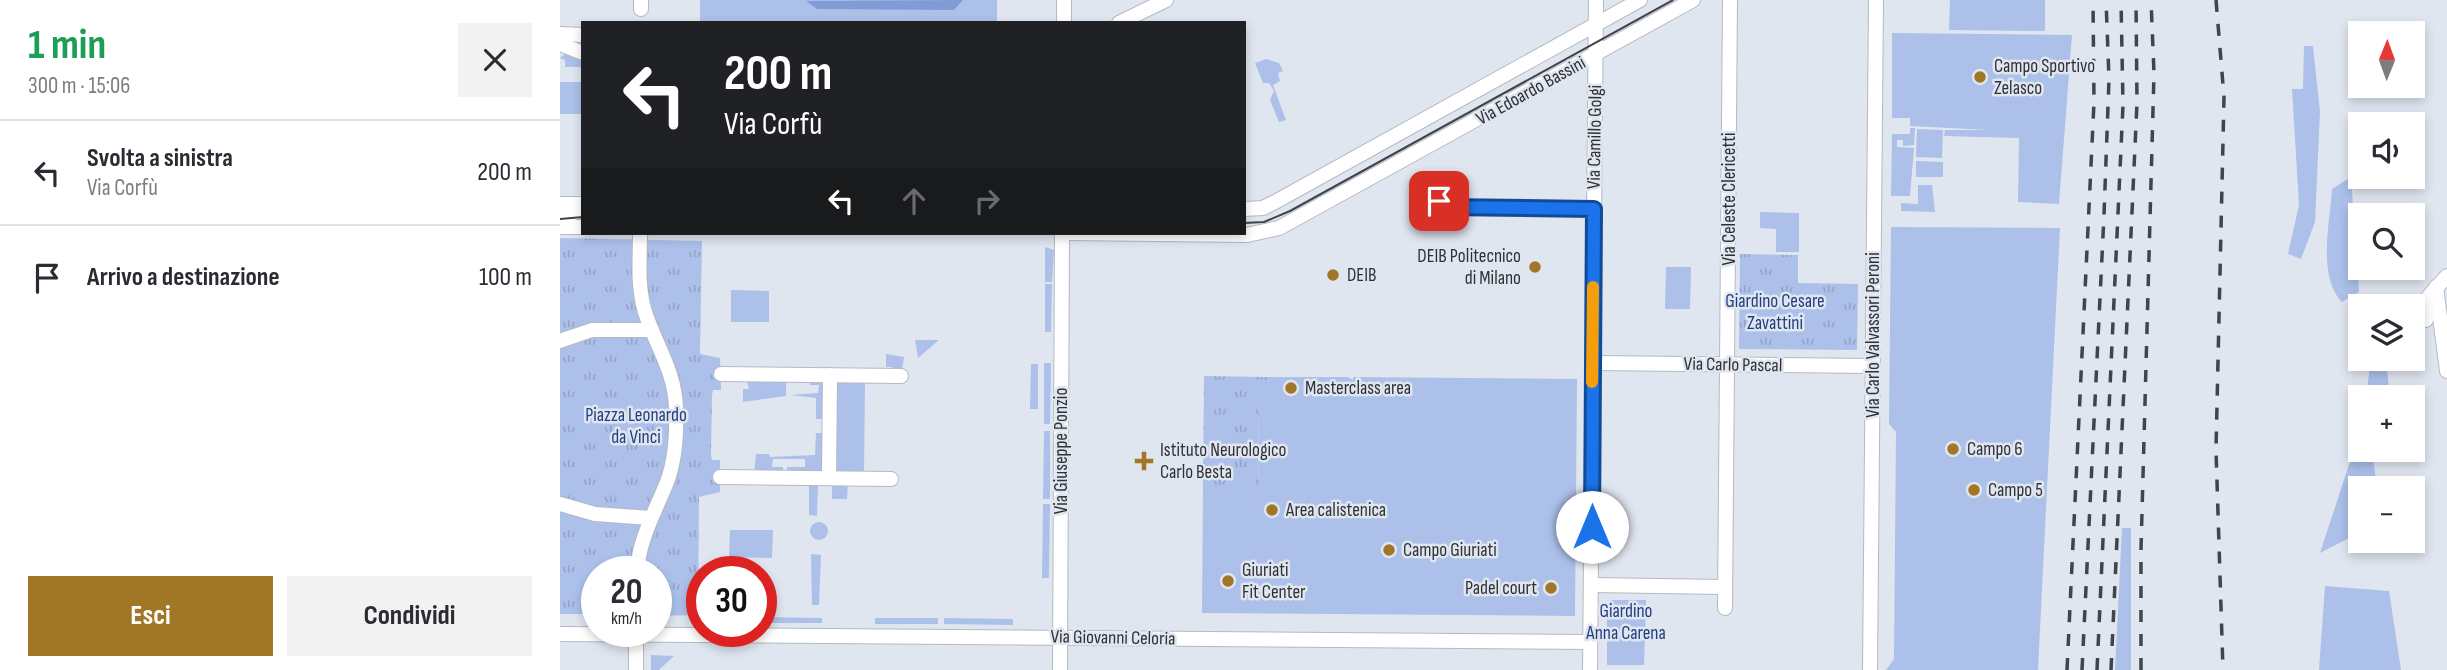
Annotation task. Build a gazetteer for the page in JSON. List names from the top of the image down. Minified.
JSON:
{"streets":{"street":["Via Edoardo Bassini","Via Camillo Golgi","Via Celeste Clericetti","Via Carlo Valvassori Peroni","Via Carlo Pascal","Via Giuseppe Ponzio","Via Giovanni Celoria"]},"crossings":[["Via Edoardo Bassini","Via Camillo Golgi"],["Via Camillo Golgi","Via Carlo Pascal"],["Via Camillo Golgi","Via Giovanni Celoria"],["Via Celeste Clericetti","Via Carlo Pascal"],["Via Carlo Valvassori Peroni","Via Carlo Pascal"],["Via Giuseppe Ponzio","Via Giovanni Celoria"]],"parks":["Giardino Cesare Zavattini","Piazza Leonardo da Vinci","Giardino Anna Carena"],"places":{"other":["Campo Sportivo Zelasco","DEIB Politecnico di Milano","DEIB","Masterclass area","Campo 6","Campo 5","Area calistenica","Campo Giuriati","Giuriati Fit Center","Padel court"],"health":["Istituto Neurologico Carlo Besta"]},"north":"top","page":{"heading":["1 min","300 m · 15:06"],"map_buttons":["+","−"],"turn":["200 m","Via Corfù"],"list":[{"name":"Svolta a sinistra","note":"Via Corfù","value":"200 m"},{"name":"Arrivo a destinazione","value":"100 m"}],"speed":"20 km/h","limit":"30","buttons":["Esci","Condividi"]}}
